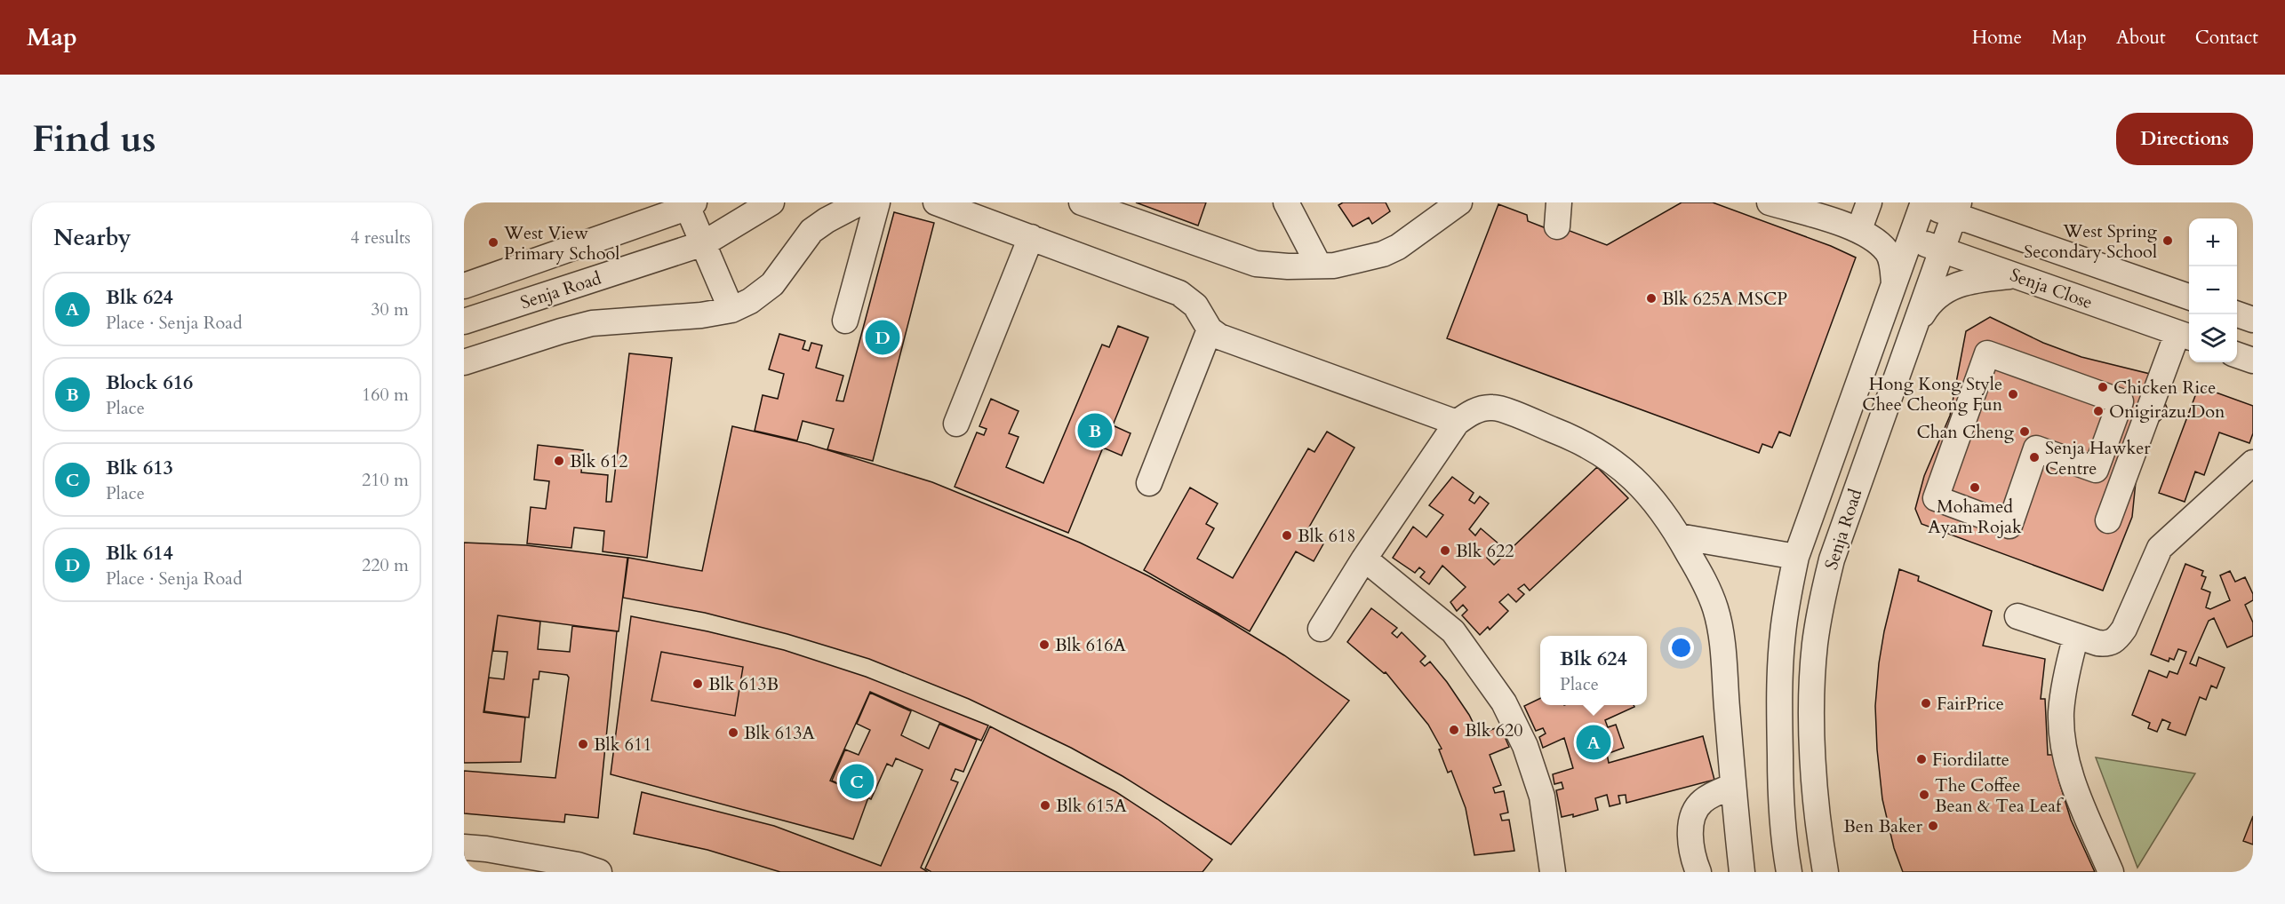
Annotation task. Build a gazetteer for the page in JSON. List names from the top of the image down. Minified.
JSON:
{"streets":{"street":["Senja Close","Senja Road"]},"crossings":[["Senja Close","Senja Road"]],"places":["West Spring Secondary School","West View Primary School","Blk 625A MSCP","Chicken Rice","Hong Kong Style Chee Cheong Fun","Onigirazu.Don","Chan Cheng","Senja Hawker Centre","Blk 612","Mohamed Ayam Rojak","Blk 618","Blk 622","Blk 616A","Blk 613B","FairPrice","Blk 620","Blk 613A","Blk 611","Fiordilatte","The Coffee Bean & Tea Leaf","Blk 615A","Ben Baker"],"page":{"header":"Map","nav":["Home","Map","About","Contact"],"buttons":"Directions","title":"Find us","heading":["Nearby","4 results"],"map_buttons":["+","−"],"list":[{"mark":"A","name":"Blk 624","note":"Place · Senja Road","value":"30 m"},{"mark":"B","name":"Block 616","note":"Place","value":"160 m"},{"mark":"C","name":"Blk 613","note":"Place","value":"210 m"},{"mark":"D","name":"Blk 614","note":"Place · Senja Road","value":"220 m"}],"pins":["D","B","A","C"],"popup":["Blk 624","Place"]}}
